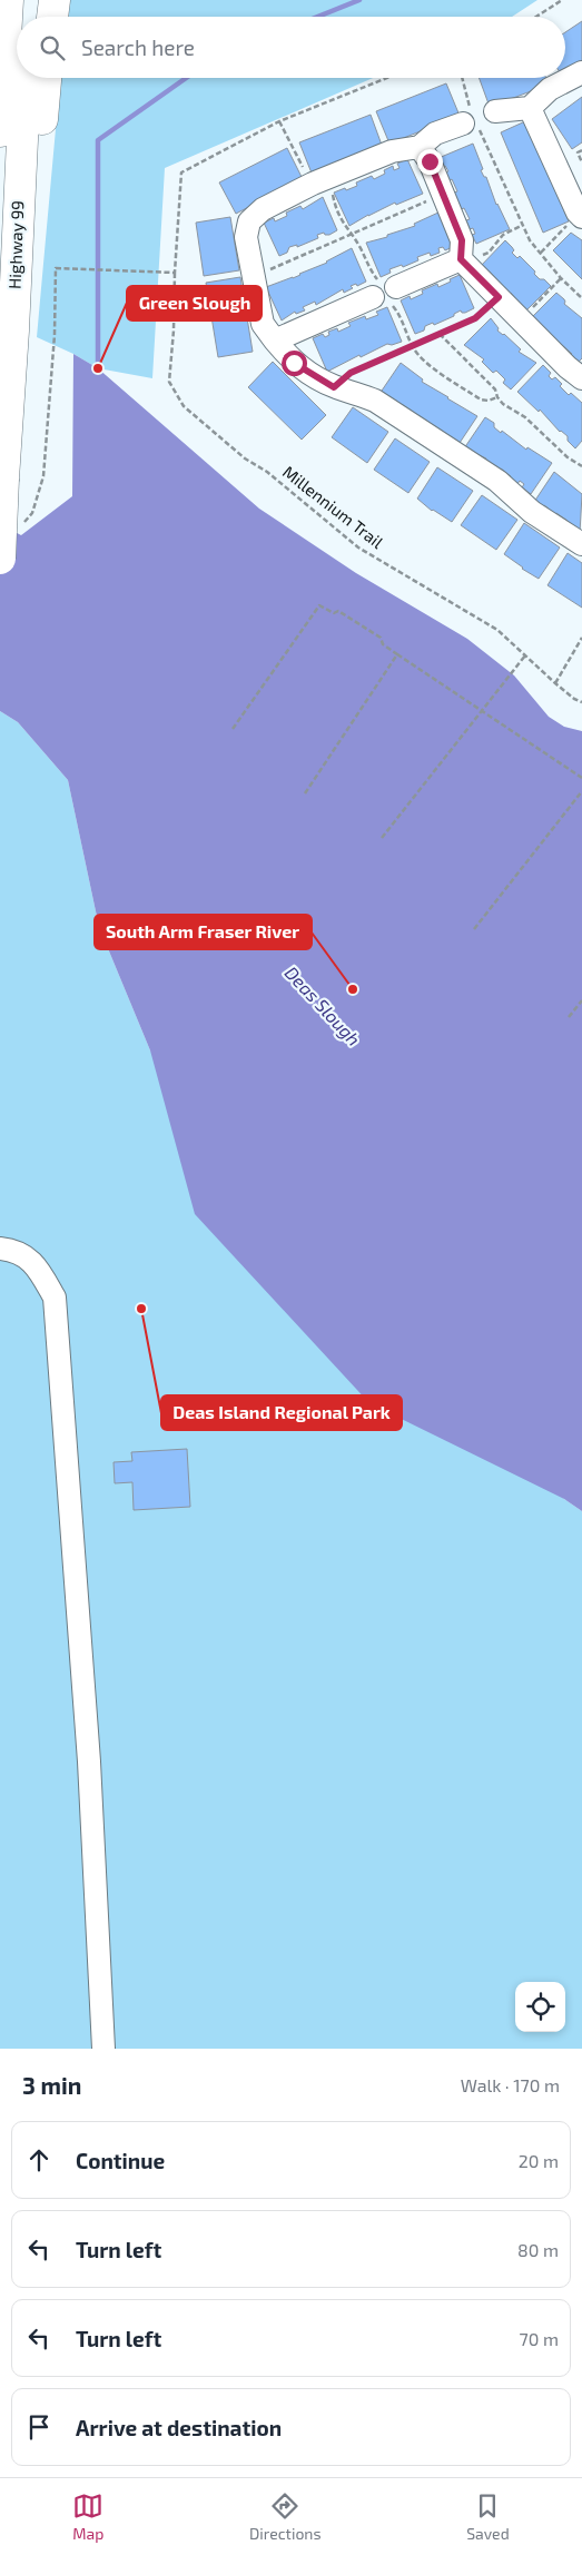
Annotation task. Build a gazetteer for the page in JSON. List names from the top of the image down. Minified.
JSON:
{"streets":{"highway":["Highway 99"],"path":["Millennium Trail"]},"water":["Deas Slough"],"places":["Green Slough","South Arm Fraser River","Deas Island Regional Park"],"page":{"search":"Search here","heading":["3 min","Walk · 170 m"],"list":[["Continue","20 m"],["Turn left","80 m"],["Turn left","70 m"],"Arrive at destination"],"nav":["Map","Directions","Saved"]}}
